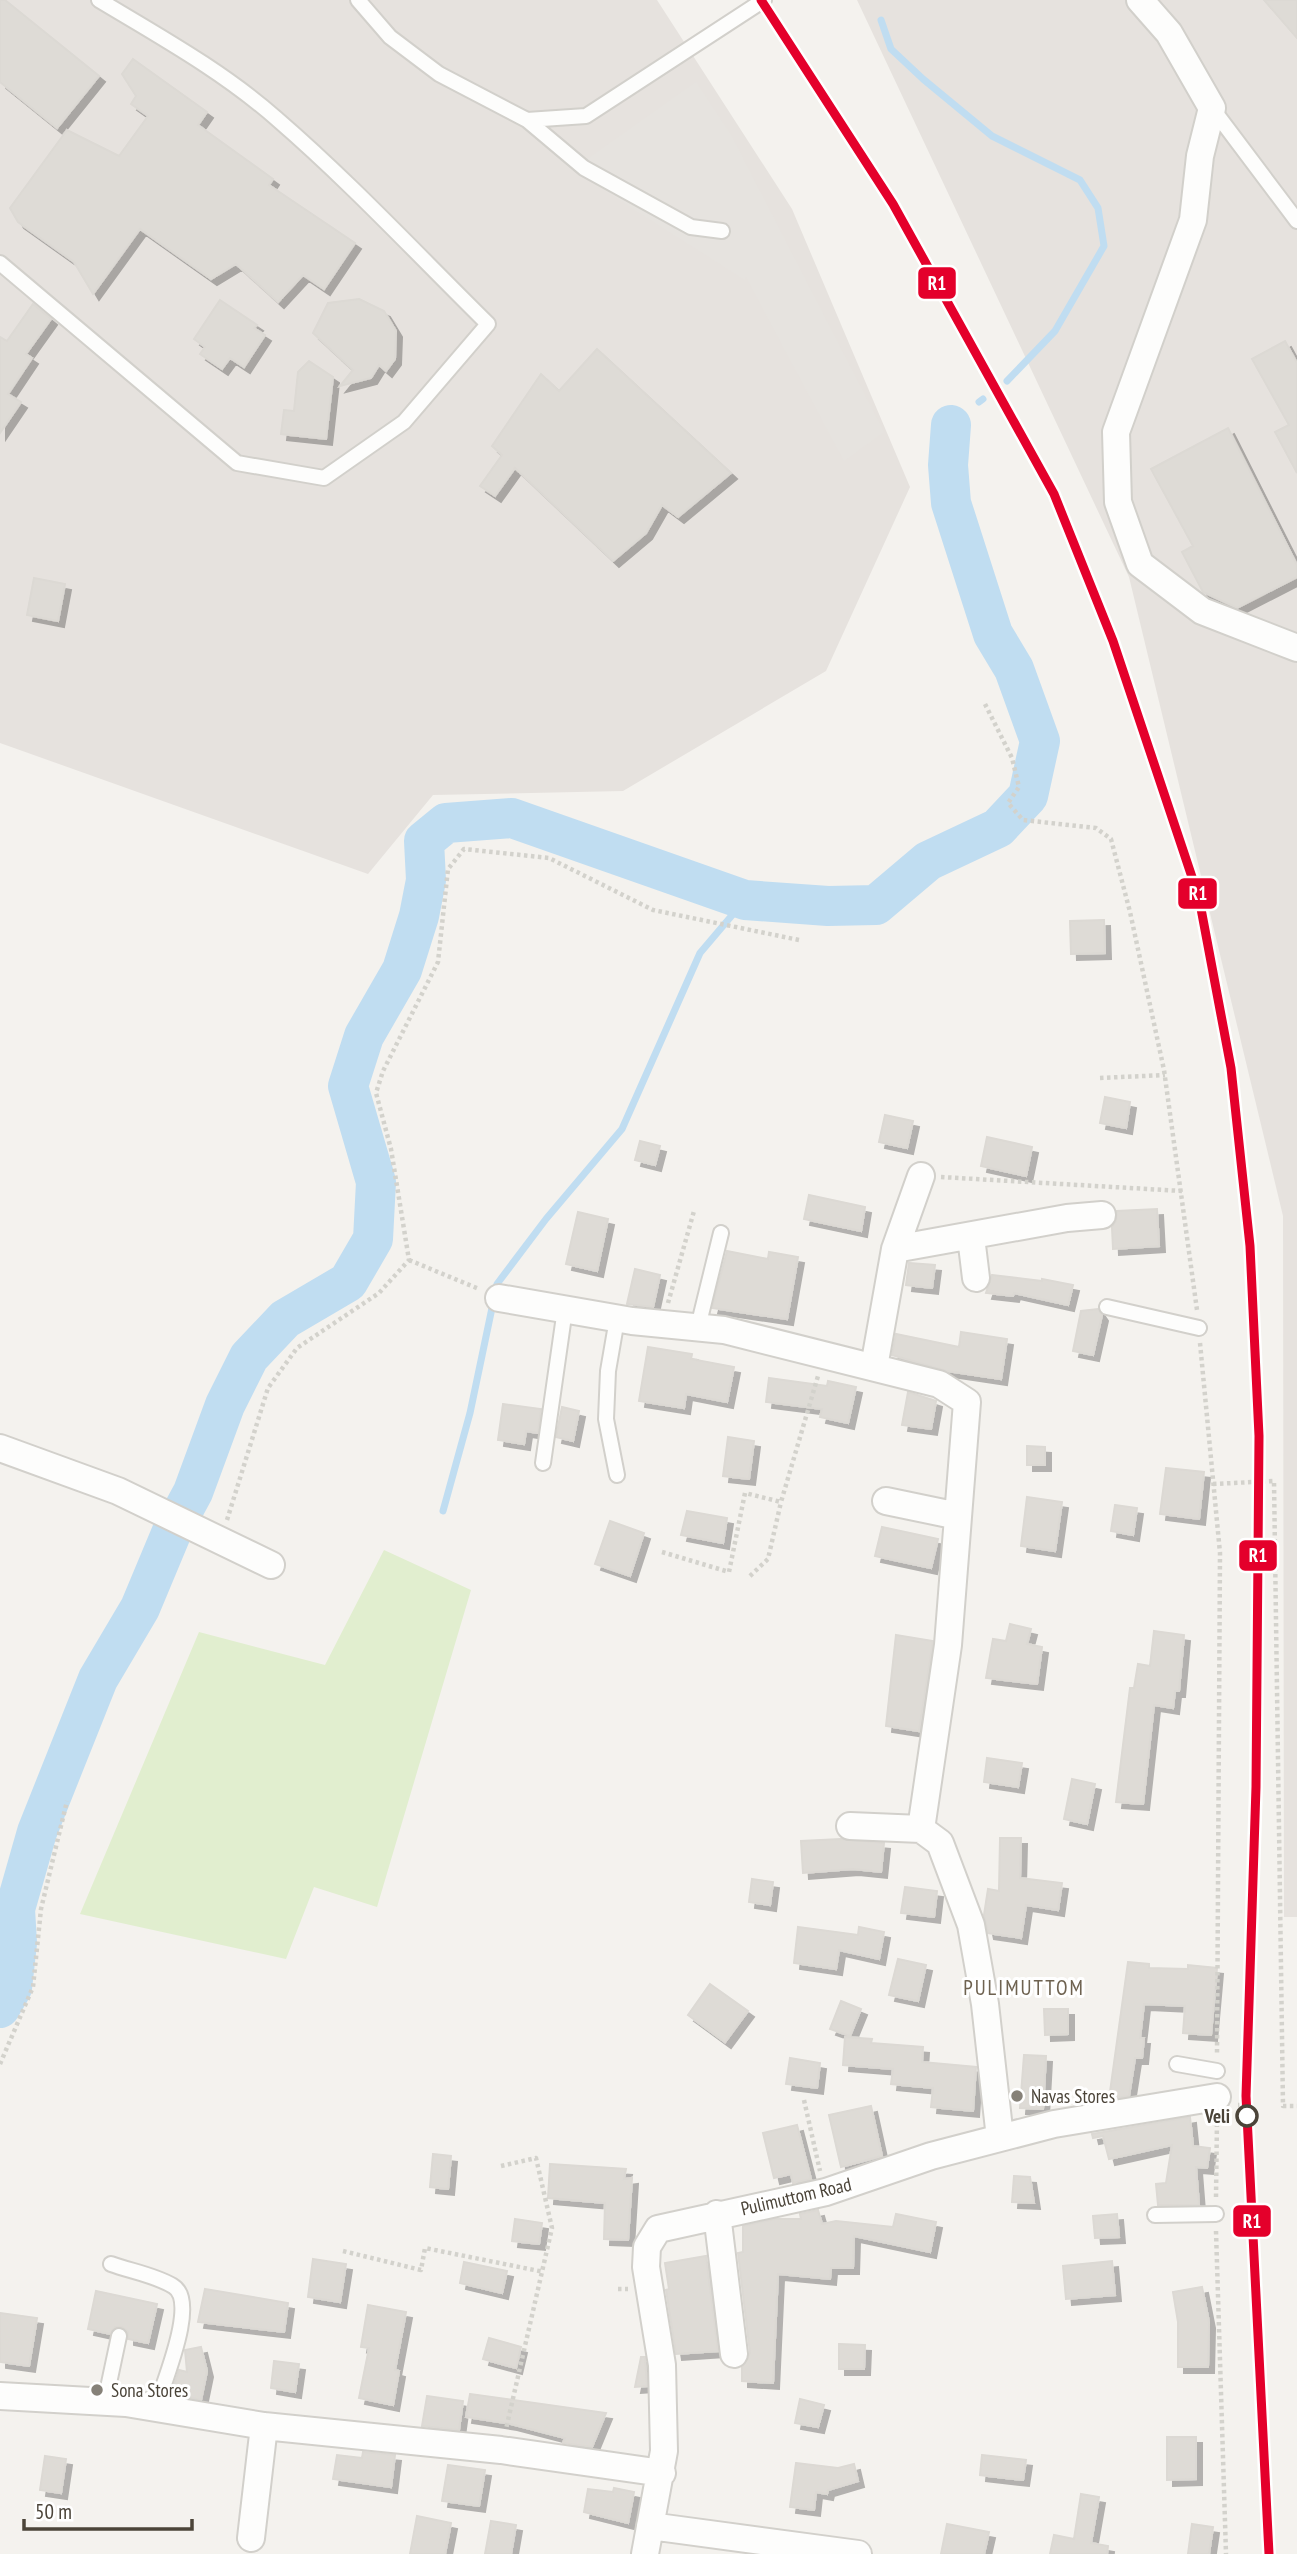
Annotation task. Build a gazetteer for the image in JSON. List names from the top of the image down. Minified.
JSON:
{"streets":{"street":["Pulimuttom Road"]},"districts":["PULIMUTTOM"],"places":["Navas Stores","Veli","Sona Stores"],"lines":["transit line R1"],"scale_bar":"50 m"}
